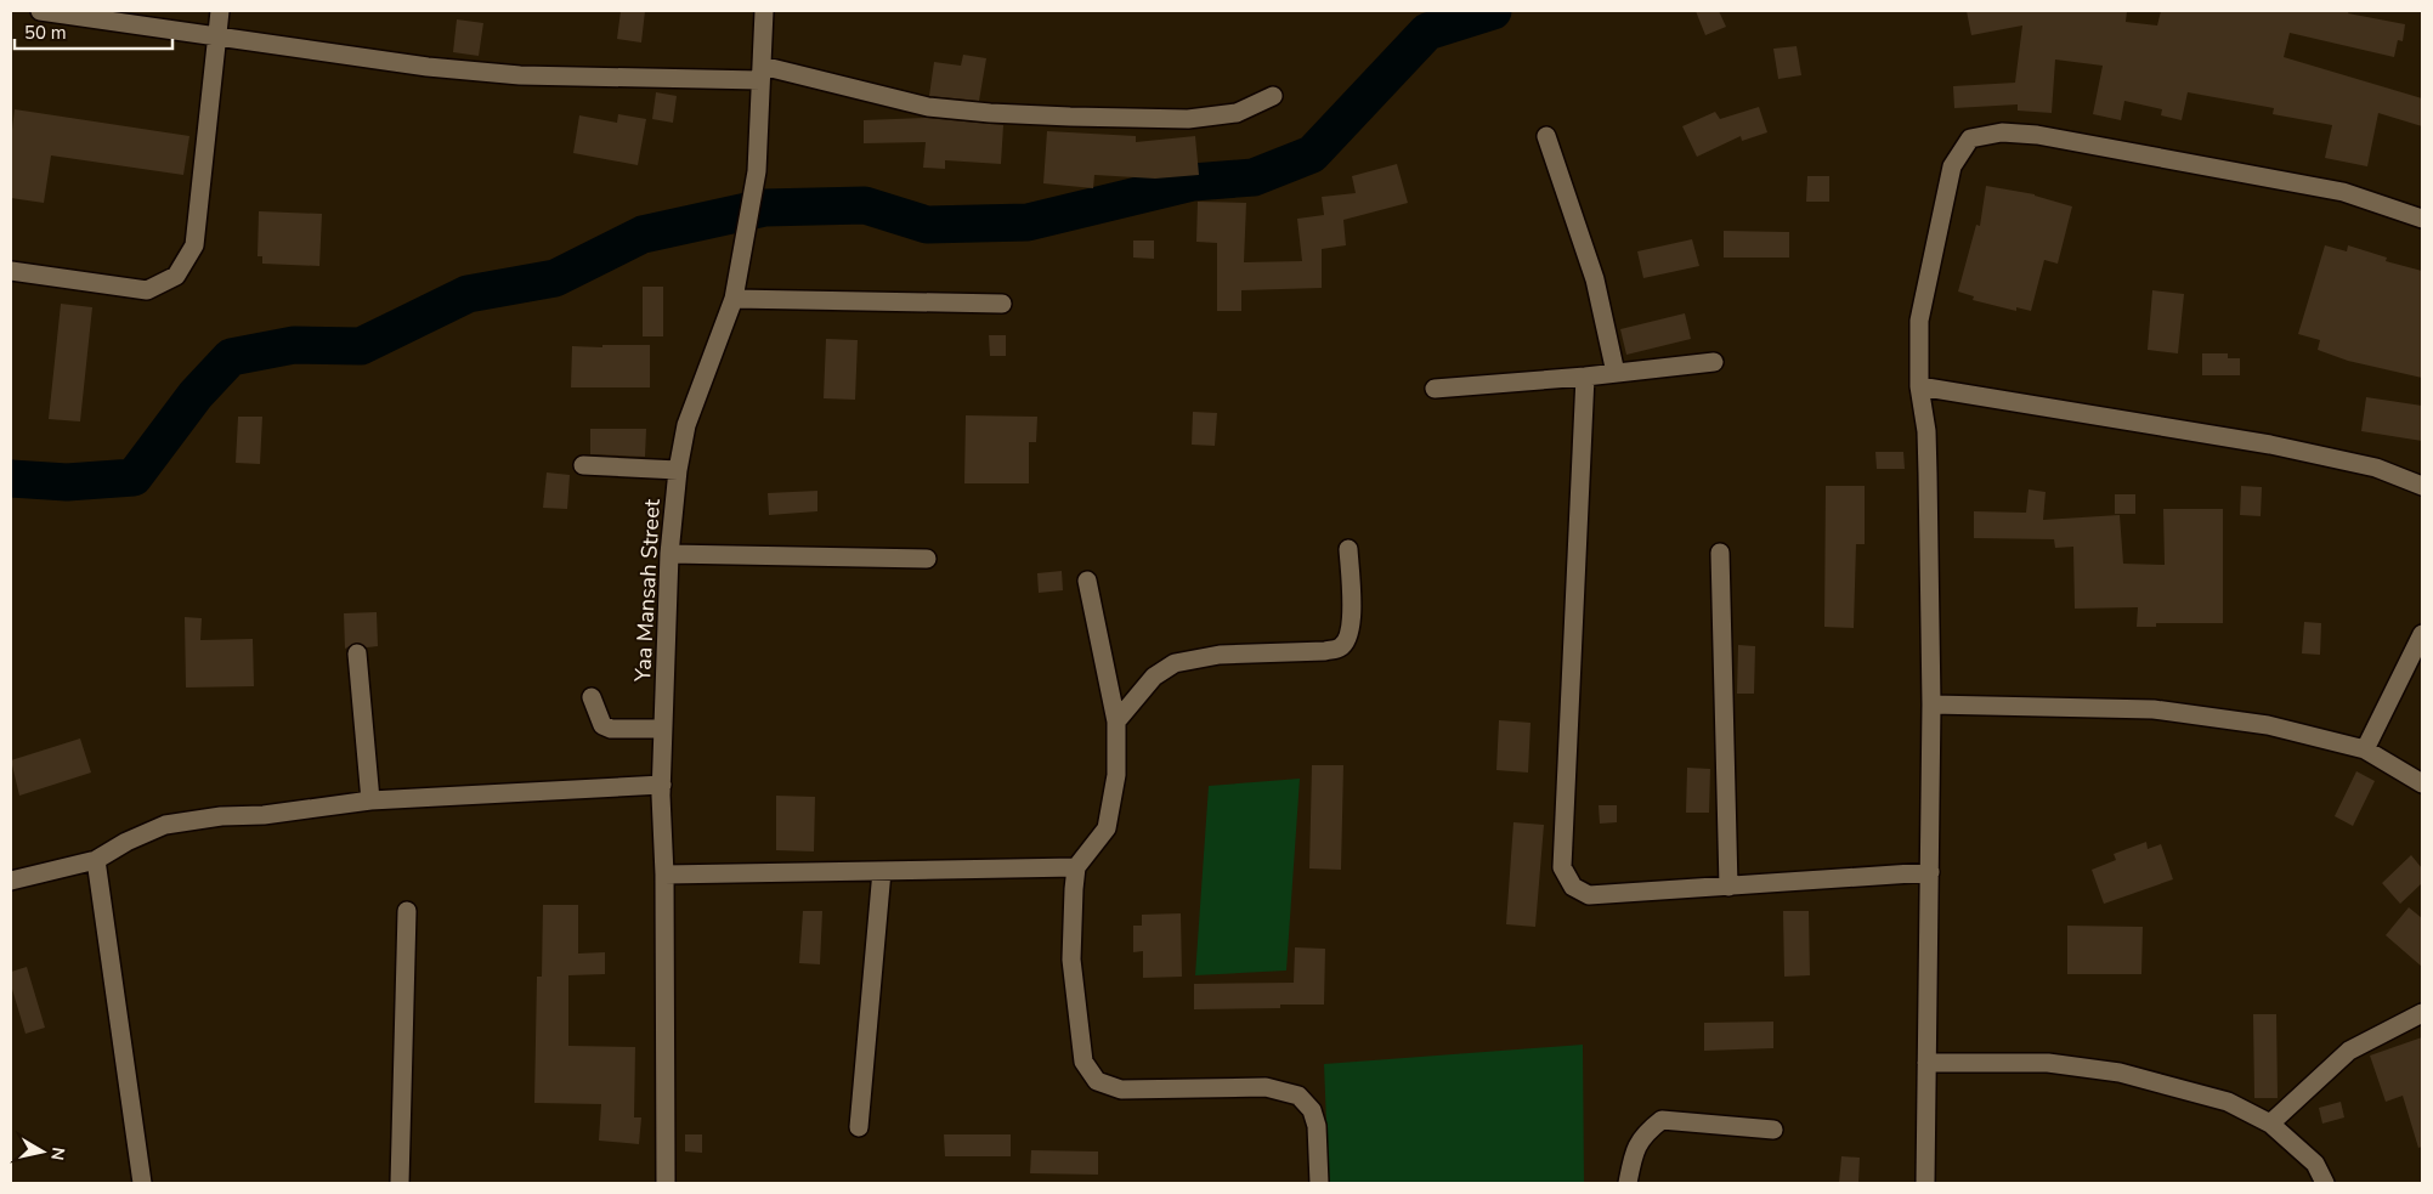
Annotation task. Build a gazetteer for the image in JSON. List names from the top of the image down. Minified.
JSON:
{"streets":{"street":["Yaa Mansah Street"]},"scale_bar":"50 m","north":"right"}
